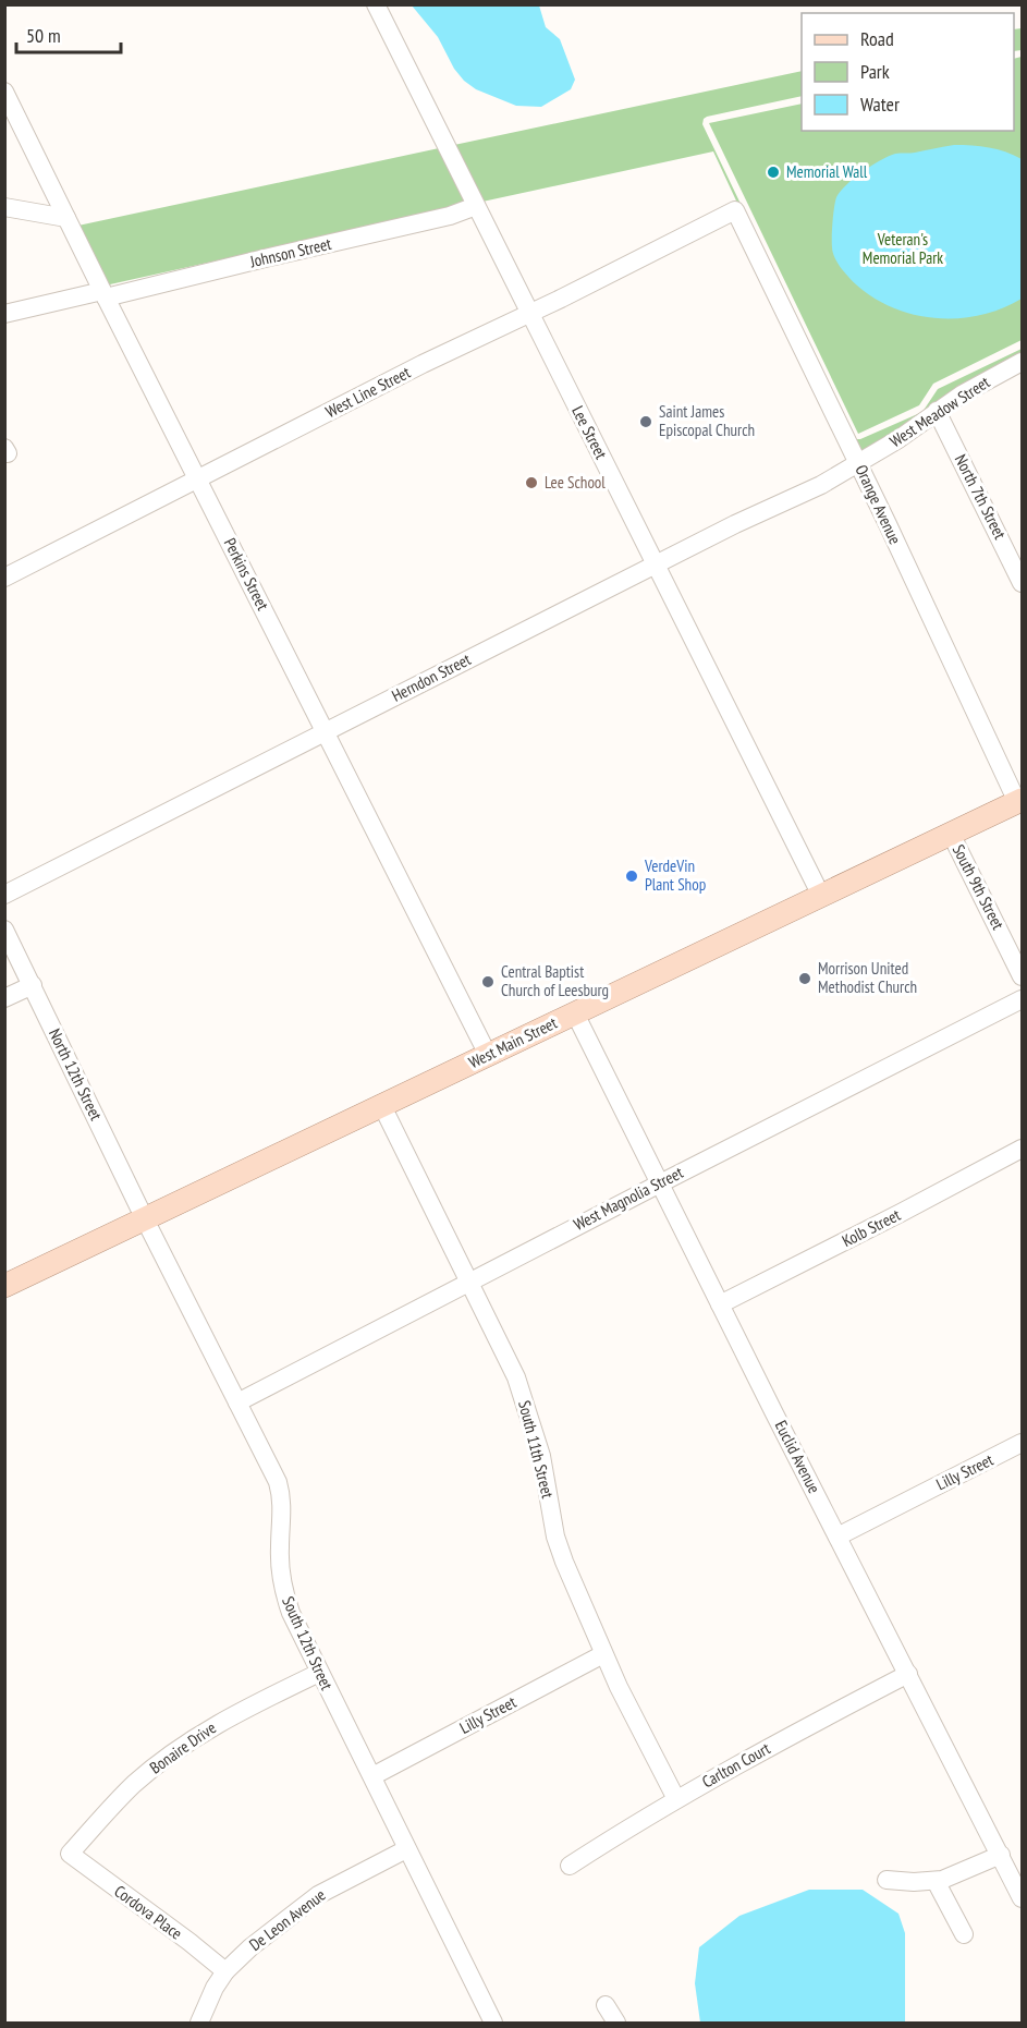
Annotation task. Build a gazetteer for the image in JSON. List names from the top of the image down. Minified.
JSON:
{"streets":{"main road":["West Main Street"],"street":["Johnson Street","West Line Street","West Meadow Street","Lee Street","North 7th Street","Orange Avenue","Perkins Street","Herndon Street","South 9th Street","North 12th Street","West Magnolia Street","Kolb Street","South 11th Street","Euclid Avenue","Lilly Street","South 12th Street","Bonaire Drive","Carlton Court","Cordova Place","De Leon Avenue"]},"crossings":[["Johnson Street","Lee Street"],["Johnson Street","Perkins Street"],["West Line Street","Lee Street"],["West Line Street","Orange Avenue"],["West Line Street","Perkins Street"],["West Meadow Street","North 7th Street"],["West Meadow Street","Orange Avenue"],["West Meadow Street","Herndon Street"],["Lee Street","Herndon Street"],["Lee Street","West Main Street"],["Orange Avenue","Herndon Street"],["Orange Avenue","West Main Street"],["Perkins Street","Herndon Street"],["Perkins Street","West Main Street"],["South 9th Street","West Main Street"],["West Main Street","North 12th Street"],["West Main Street","South 11th Street"],["West Main Street","Euclid Avenue"],["West Main Street","South 12th Street"],["North 12th Street","South 12th Street"],["West Magnolia Street","South 11th Street"],["West Magnolia Street","Euclid Avenue"],["West Magnolia Street","South 12th Street"],["Kolb Street","Euclid Avenue"],["South 11th Street","Lilly Street"],["South 11th Street","Carlton Court"],["Euclid Avenue","Lilly Street"],["Euclid Avenue","Carlton Court"],["Lilly Street","South 12th Street"],["South 12th Street","Bonaire Drive"],["South 12th Street","De Leon Avenue"],["Bonaire Drive","Cordova Place"],["Cordova Place","De Leon Avenue"]],"parks":["Veteran's Memorial Park"],"places":["Memorial Wall","Saint James Episcopal Church","Lee School","VerdeVin Plant Shop","Morrison United Methodist Church","Central Baptist Church of Leesburg"],"legend":["Road","Park","Water"],"scale_bar":"50 m"}
